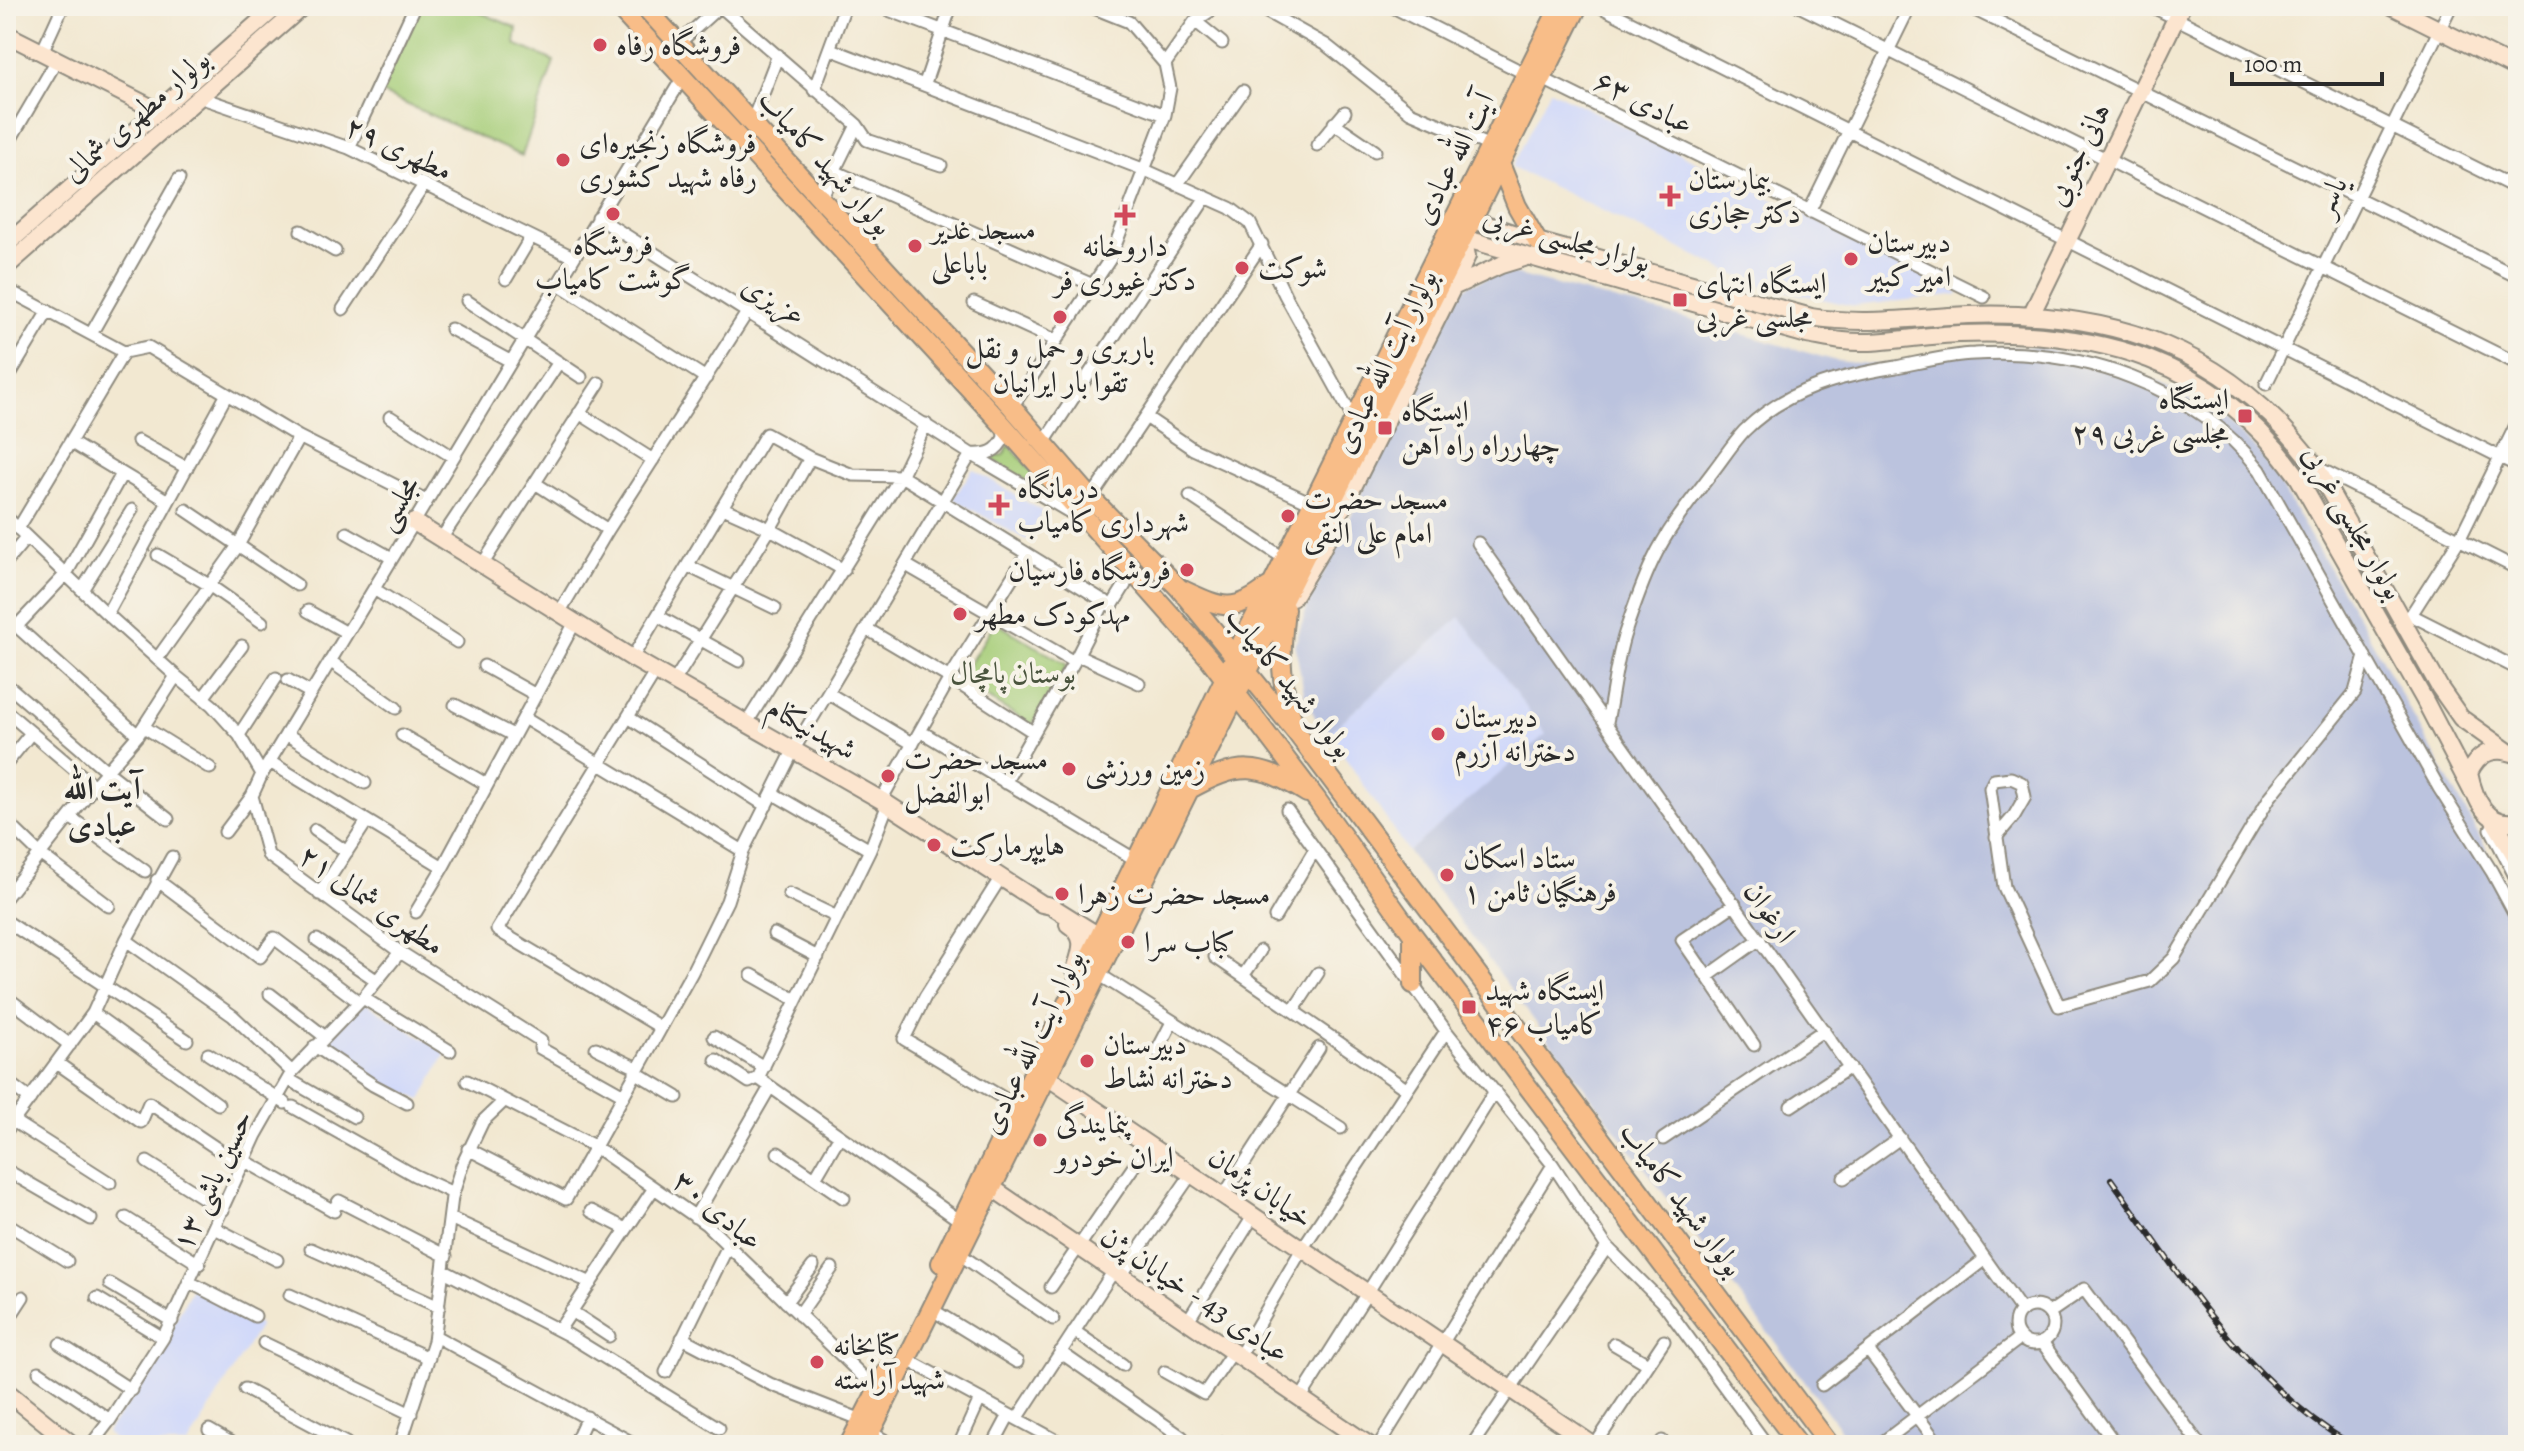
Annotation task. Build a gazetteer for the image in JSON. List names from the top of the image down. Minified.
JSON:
{"streets":{"main road":["بولوار مطهری شمالی","هانی جنوبی","آیت الله عبادی","بولوار شهید کامیاب","بولوار مجلسی غربی","بولوار آیت الله عبادی","شهیدنیکنام","خیابان پژمان","عبادی 43 - خیابان پژن"],"street":["عبادی ۶۳","مطهری ۲۹","یاسر","عزیزی","مجلسی","مطهری شمالی ۲۱","ارغوان","حسین باشی ۱۳","عبادی ۳۰"]},"crossings":[["عبادی ۶۳","آیت الله عبادی"],["بولوار مطهری شمالی","مطهری ۲۹"],["مطهری ۲۹","مجلسی"],["هانی جنوبی","بولوار مجلسی غربی"],["آیت الله عبادی","بولوار شهید کامیاب"],["آیت الله عبادی","بولوار مجلسی غربی"],["آیت الله عبادی","بولوار آیت الله عبادی"],["بولوار شهید کامیاب","عزیزی"],["بولوار شهید کامیاب","بولوار آیت الله عبادی"],["بولوار شهید کامیاب","مجلسی"],["بولوار مجلسی غربی","بولوار آیت الله عبادی"],["عزیزی","مجلسی"],["بولوار آیت الله عبادی","خیابان پژمان"],["بولوار آیت الله عبادی","عبادی ۳۰"],["بولوار آیت الله عبادی","عبادی 43 - خیابان پژن"],["مجلسی","شهیدنیکنام"],["مطهری شمالی ۲۱","حسین باشی ۱۳"]],"districts":["آیت الله عبادی"],"parks":["بوستان پامچال"],"places":{"other":["فروشگاه رفاه","فروشگاه زنجیره‌ای رفاه شهید کشوری","فروشگاه گوشت کامیاب","مسجد غدیر باباعلی","دبیرستان امیر کبیر","شوكت","باربری و حمل و نقل تقوا بار ایرانیان","مسجد حضرت امام علی النقی","فروشگاه فارسیان","مهدکودک مطهر","دبیرستان دخترانه آزرم","زمین ورزشی","مسجد حضرت ابوالفضل","هایپرمارکت","ستاد اسکان فرهنگیان ثامن ۱","مسجد حضرت زهرا","کباب سرا","دبیرستان دخترانه نشاط","پنمایندگی ایران خودرو","کتابخانه شهید آراسته"],"health":["بیمارستان دکتر حجازی","داروخانه دکتر غیوری فر","درمانگاه شهرداری کامیاب"],"transit":["ایستگاه انتهای مجلسی غربی","ایستگتاه مجلسی غربی ۲۹","ایستگاه چهارراه راه آهن","ایستگاه شهید کامیاب ۴۶"]},"scale_bar":"100 m"}
